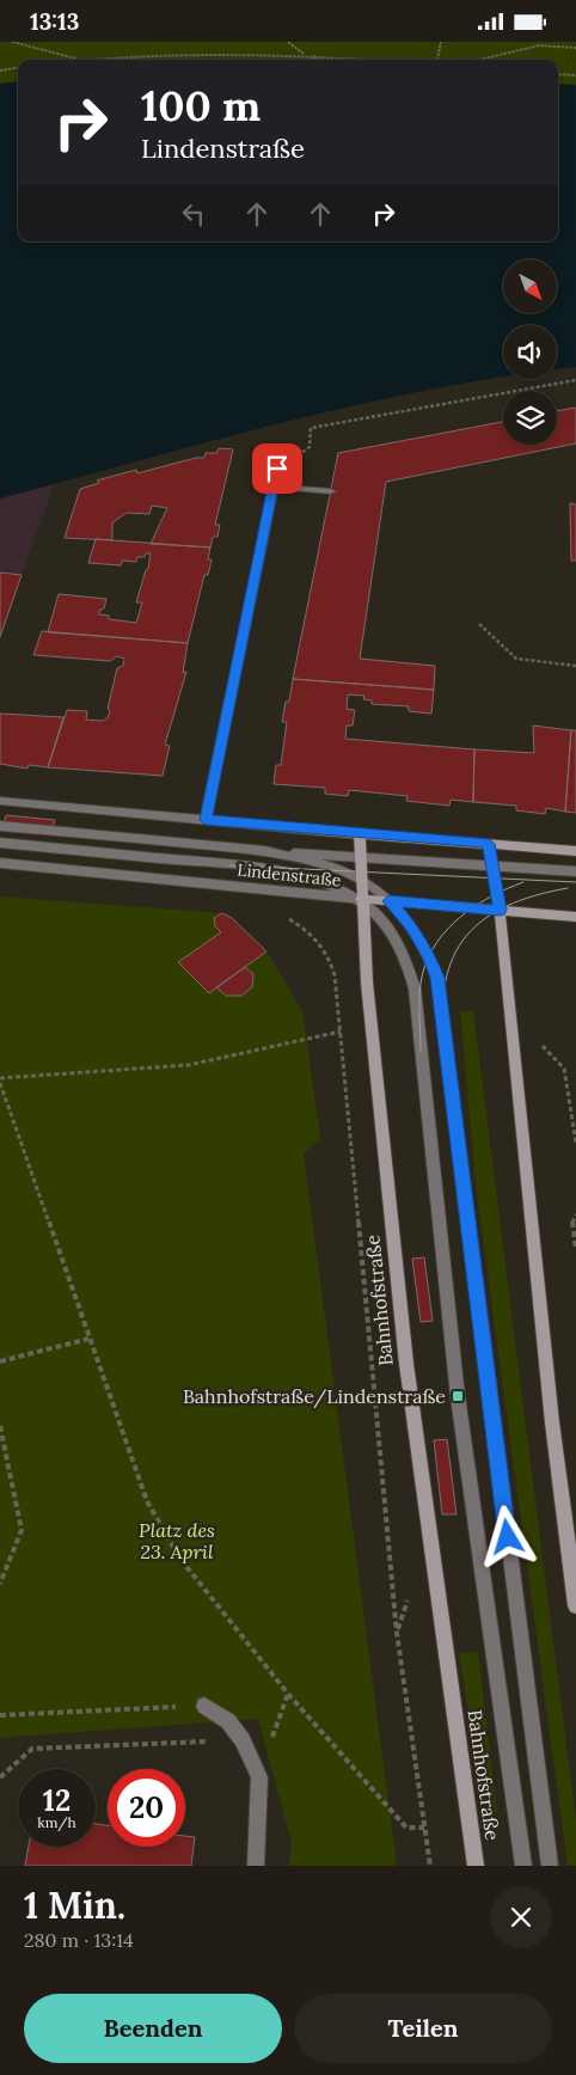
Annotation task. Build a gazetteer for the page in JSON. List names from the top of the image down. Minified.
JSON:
{"streets":{"main road":["Lindenstraße","Bahnhofstraße"]},"crossings":[["Lindenstraße","Bahnhofstraße"]],"parks":["Platz des 23. April"],"places":{"transit":["Bahnhofstraße/Lindenstraße"]},"north":"bottom right","page":{"status":"13:13","turn":["100 m","Lindenstraße"],"speed":"12 km/h","limit":"20","heading":["1 Min.","280 m · 13:14"],"buttons":["Beenden","Teilen"]}}
